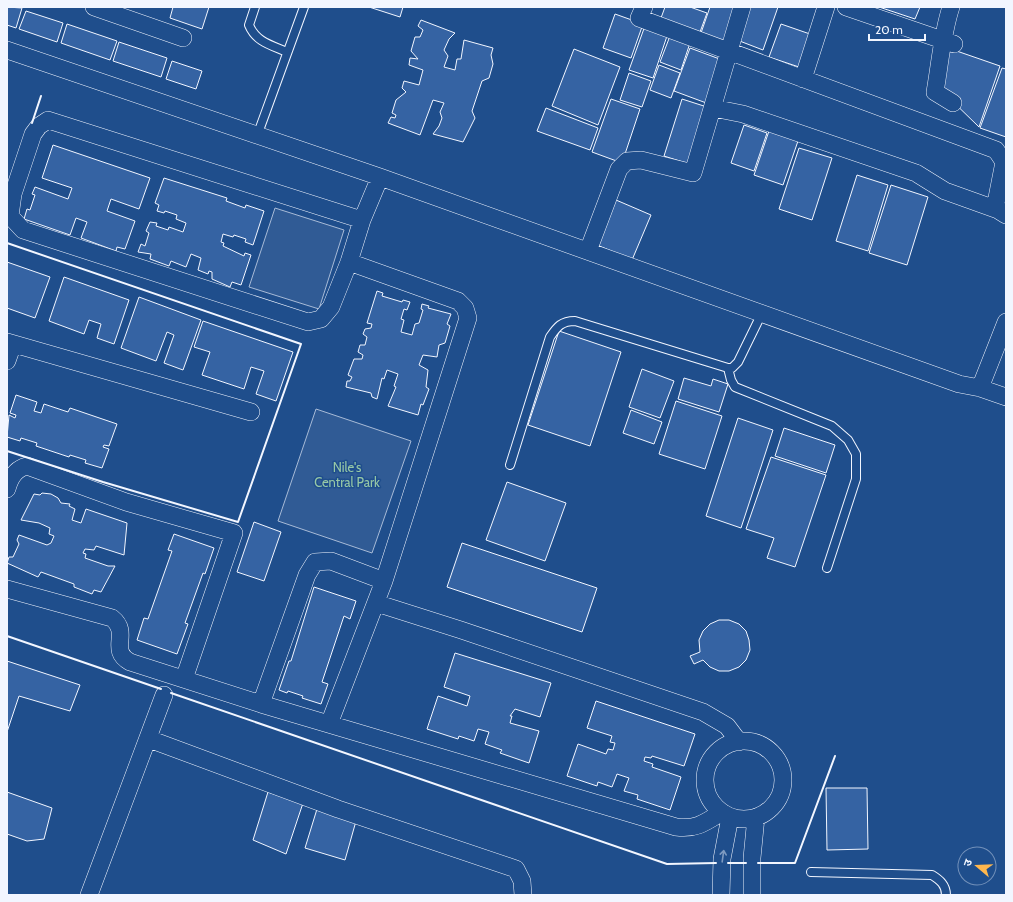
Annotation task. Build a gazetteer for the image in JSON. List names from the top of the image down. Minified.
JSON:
{"parks":["Nile's Central Park"],"scale_bar":"20 m","north":"left"}
